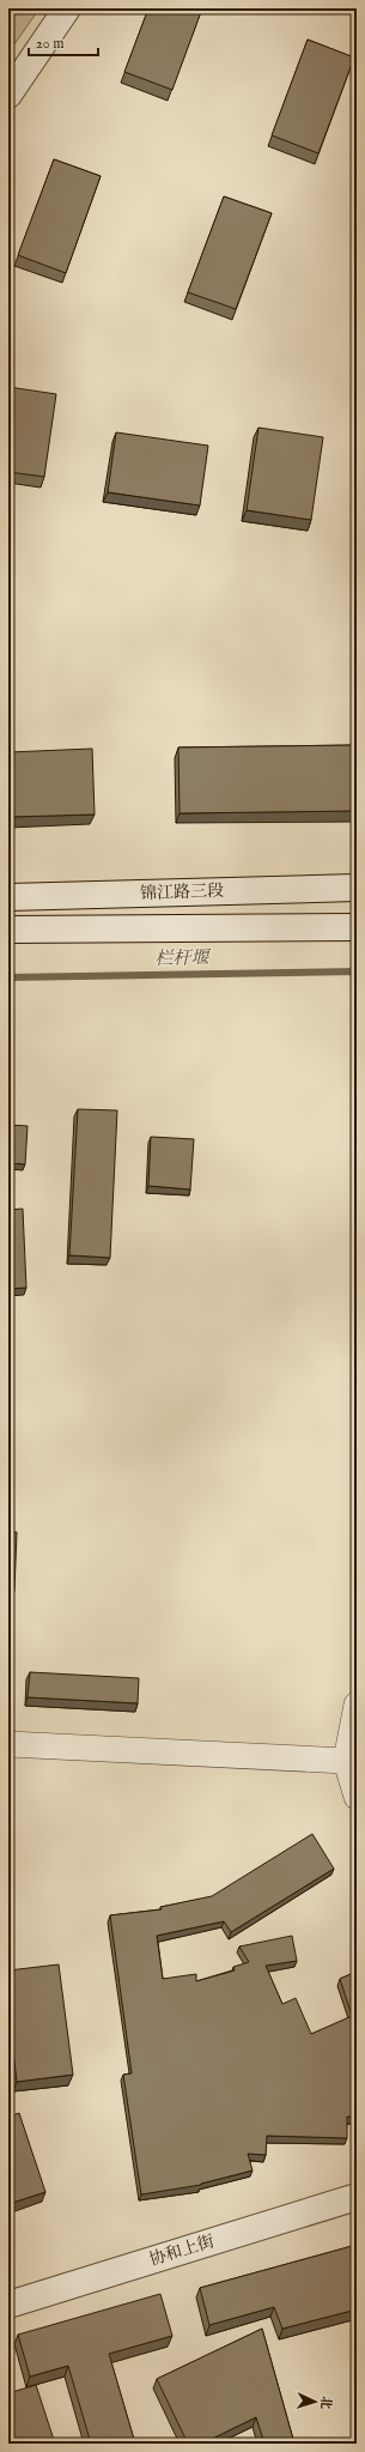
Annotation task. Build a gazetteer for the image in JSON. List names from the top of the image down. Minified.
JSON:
{"streets":{"main road":["锦江路三段","协和上街"]},"water":["栏杆堰"],"scale_bar":"20 m","north":"right"}
